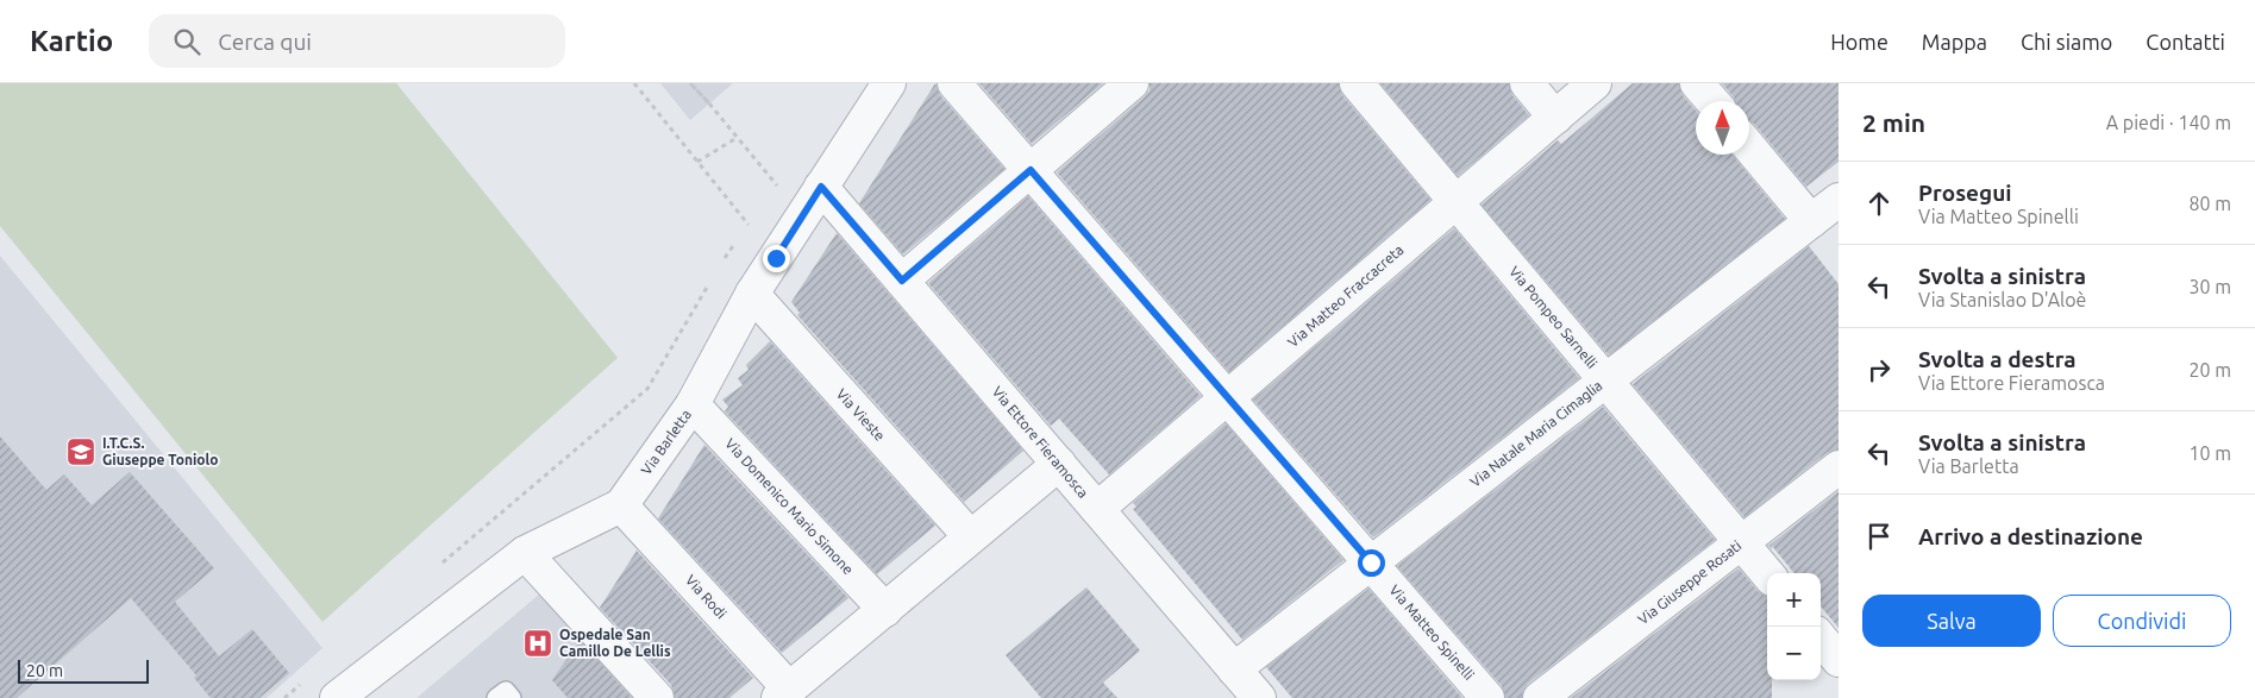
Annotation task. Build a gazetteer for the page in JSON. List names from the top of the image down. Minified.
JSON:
{"streets":{"street":["Via Matteo Fraccacreta","Via Pompeo Sarnelli","Via Vieste","Via Natale Maria Cimaglia","Via Barletta","Via Ettore Fieramosca","Via Domenico Mario Simone","Via Giuseppe Rosati","Via Rodi","Via Matteo Spinelli"]},"crossings":[["Via Matteo Fraccacreta","Via Pompeo Sarnelli"],["Via Matteo Fraccacreta","Via Ettore Fieramosca"],["Via Matteo Fraccacreta","Via Matteo Spinelli"],["Via Pompeo Sarnelli","Via Natale Maria Cimaglia"],["Via Pompeo Sarnelli","Via Giuseppe Rosati"],["Via Vieste","Via Barletta"],["Via Natale Maria Cimaglia","Via Ettore Fieramosca"],["Via Natale Maria Cimaglia","Via Matteo Spinelli"],["Via Barletta","Via Ettore Fieramosca"],["Via Barletta","Via Domenico Mario Simone"],["Via Barletta","Via Rodi"]],"places":{"school or university":["I.T.C.S. Giuseppe Toniolo"],"hospital":["Ospedale San Camillo De Lellis"]},"scale_bar":"20 m","north":"top","page":{"header":"Kartio","search":"Cerca qui","nav":["Home","Mappa","Chi siamo","Contatti"],"heading":["2 min","A piedi · 140 m"],"list":[["Prosegui","Via Matteo Spinelli","80 m"],["Svolta a sinistra","Via Stanislao D'Aloè","30 m"],["Svolta a destra","Via Ettore Fieramosca","20 m"],["Svolta a sinistra","Via Barletta","10 m"],"Arrivo a destinazione"],"map_buttons":["+","−"],"buttons":["Salva","Condividi"],"scale":"20 m"}}
